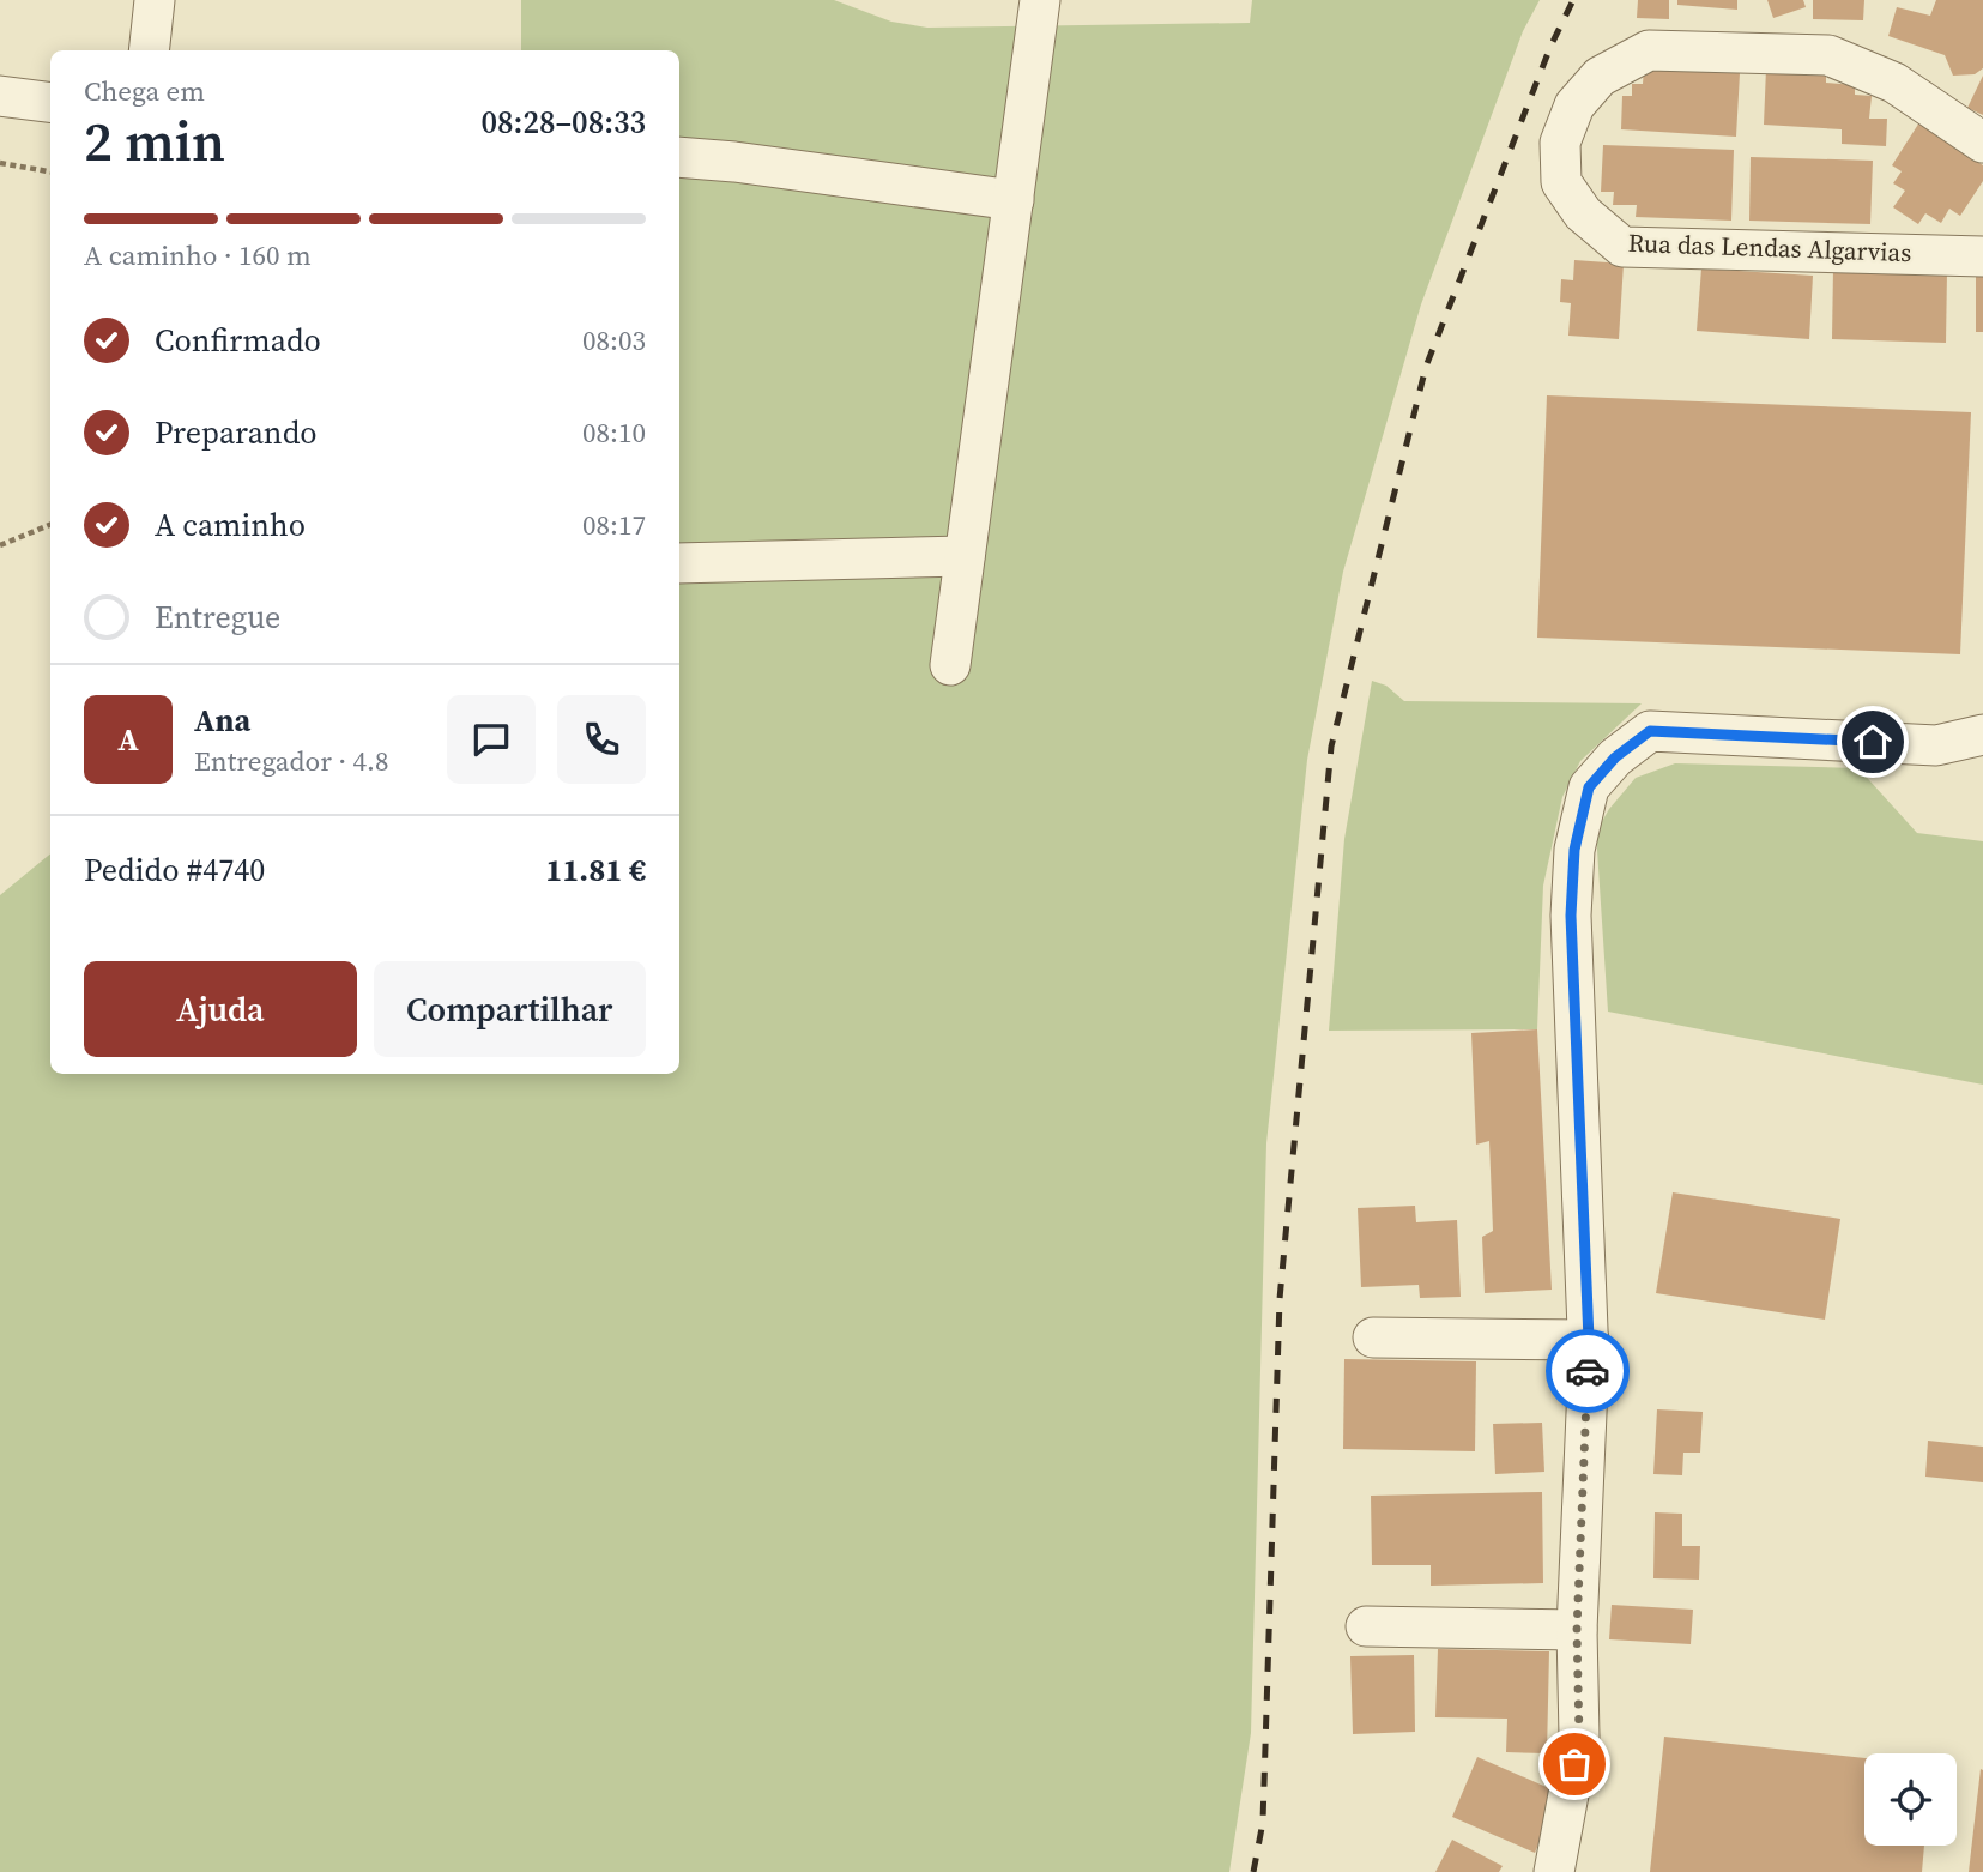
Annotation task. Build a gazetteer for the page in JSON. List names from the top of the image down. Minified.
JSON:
{"streets":{"street":["Rua das Lendas Algarvias"]},"page":{"heading":["2 min","Chega em","08:28–08:33"],"panel":["Ana","Entregador · 4.8","Pedido #4740","11.81 €"],"bar":"A caminho · 160 m","list":[["Confirmado","08:03"],["Preparando","08:10"],["A caminho","08:17"],"Entregue"],"round":"A","buttons":["Ajuda","Compartilhar"]}}
